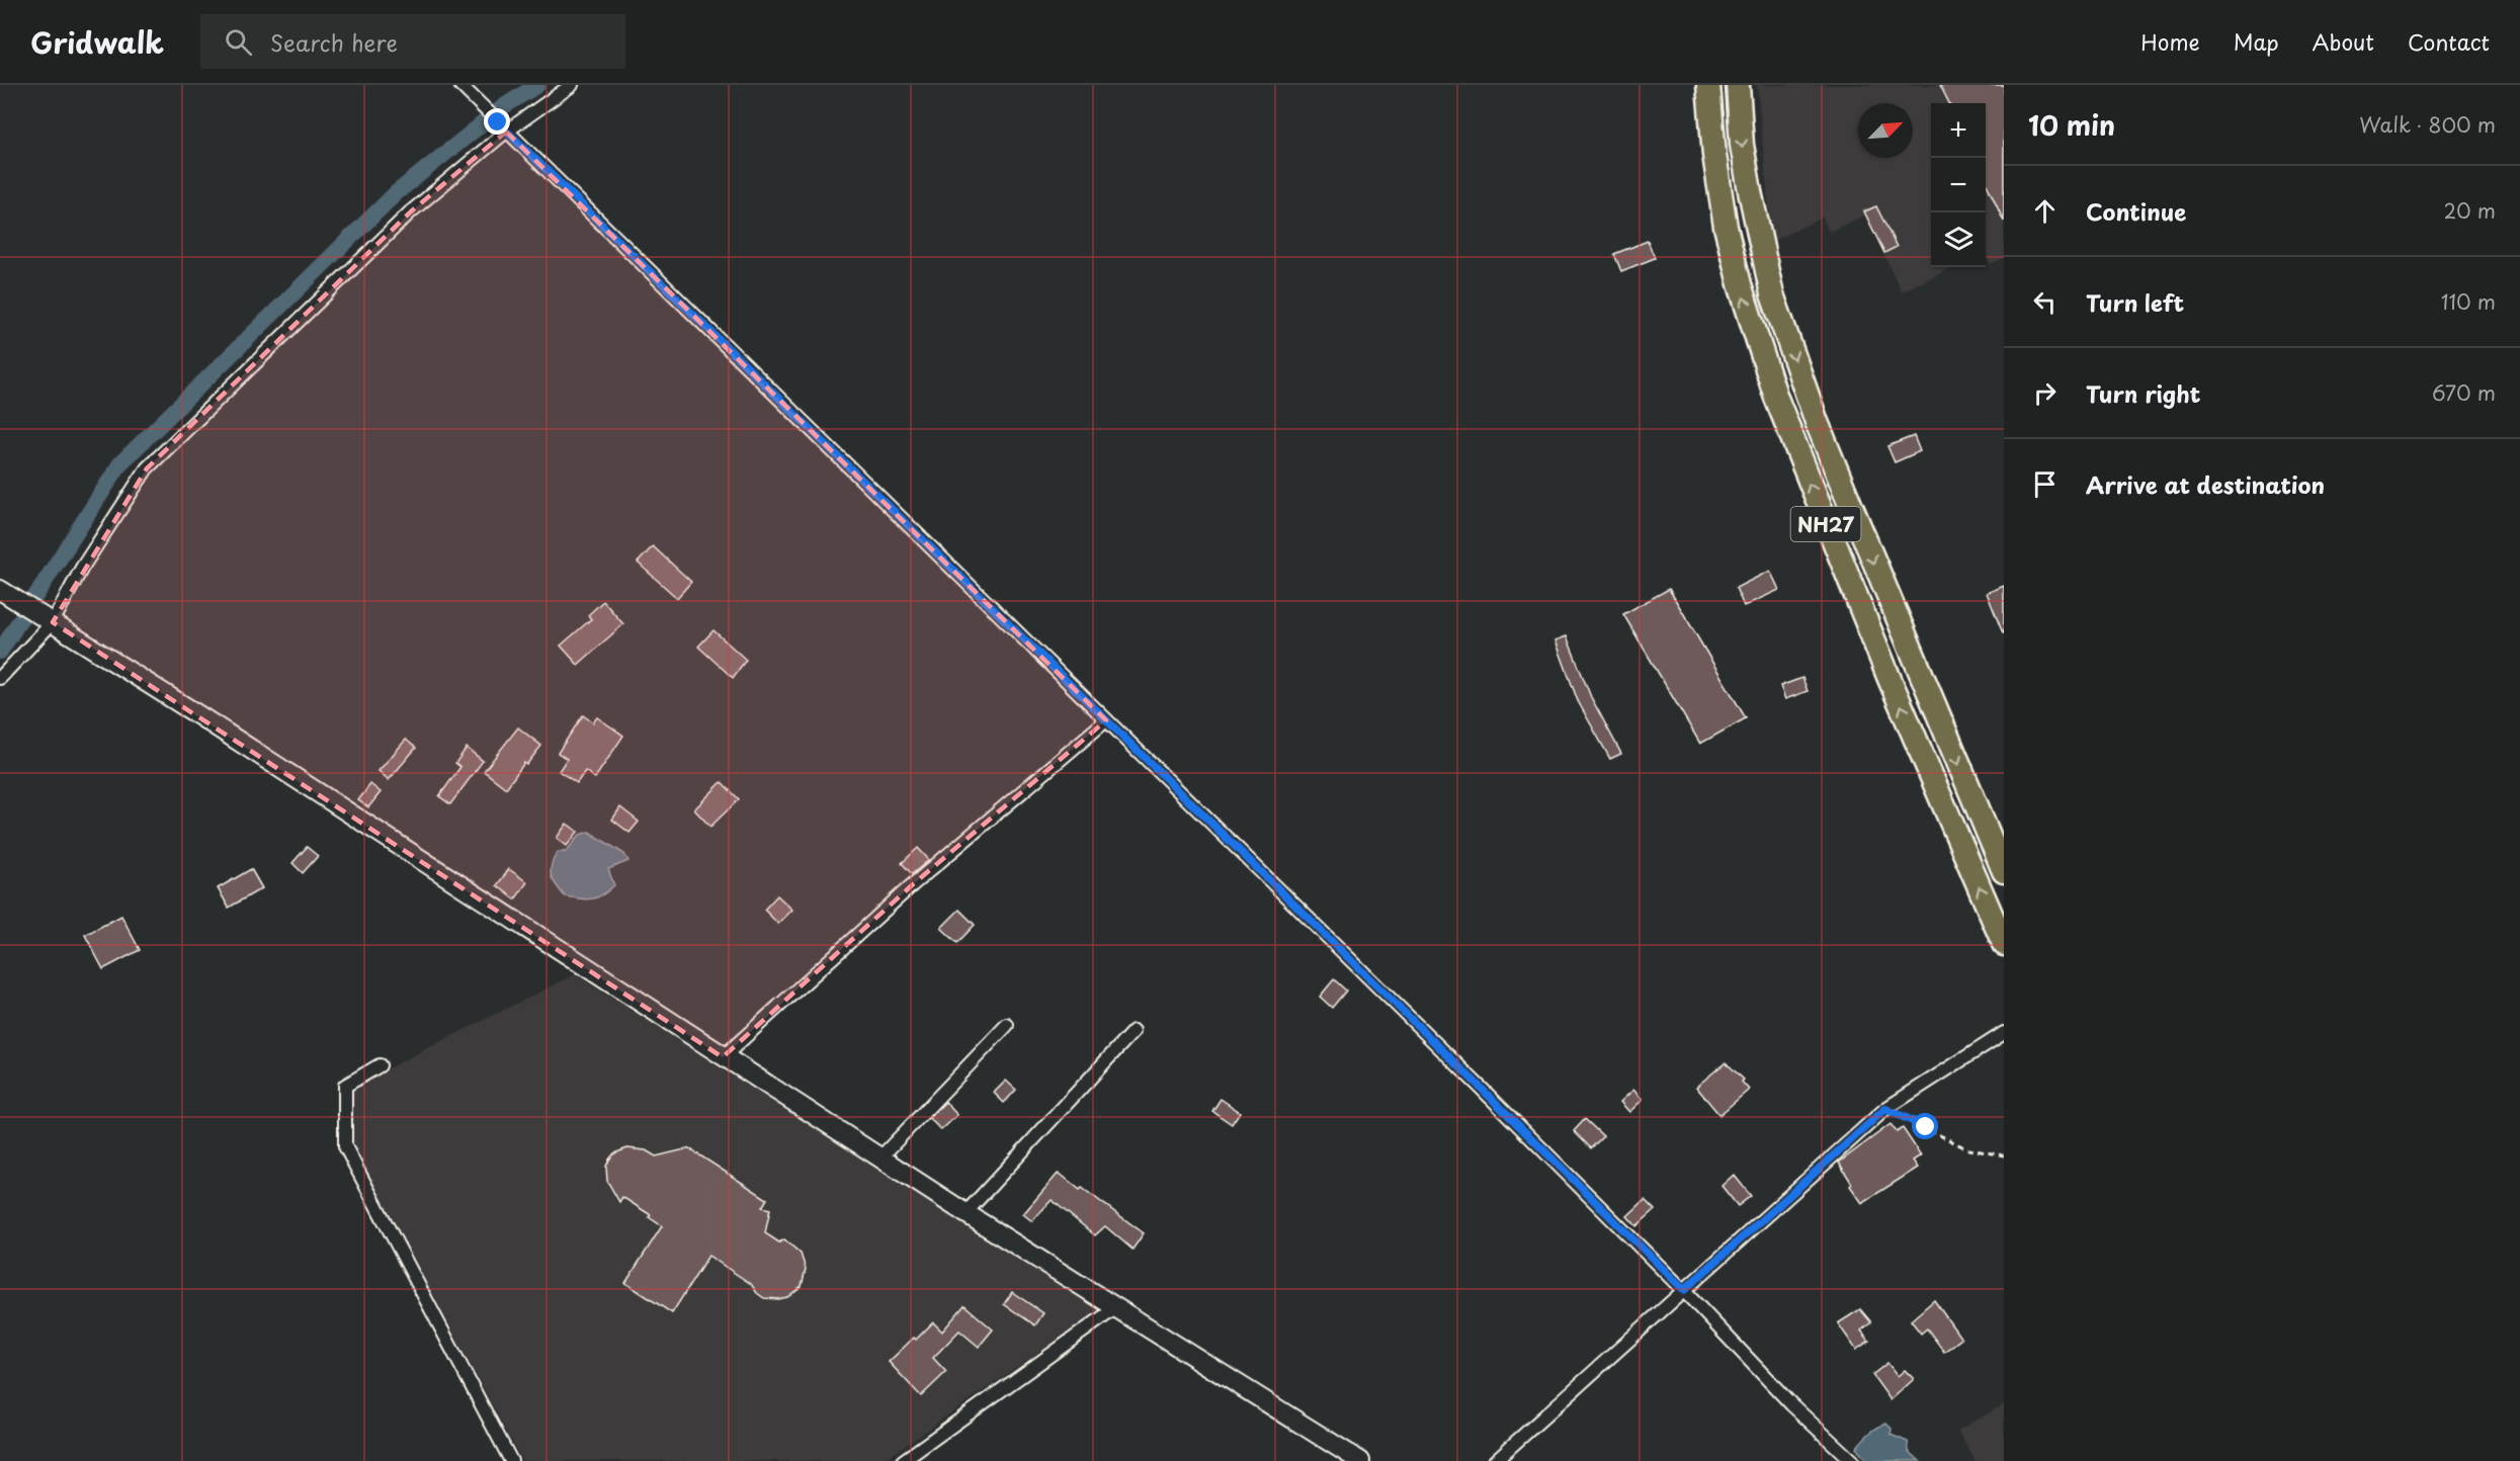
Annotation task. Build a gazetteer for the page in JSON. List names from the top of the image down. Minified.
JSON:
{"streets":{"highway":["NH27"]},"north":"top right","page":{"header":"Gridwalk","search":"Search here","nav":["Home","Map","About","Contact"],"heading":["10 min","Walk · 800 m"],"map_buttons":["+","−"],"list":[["Continue","20 m"],["Turn left","110 m"],["Turn right","670 m"],"Arrive at destination"]}}
